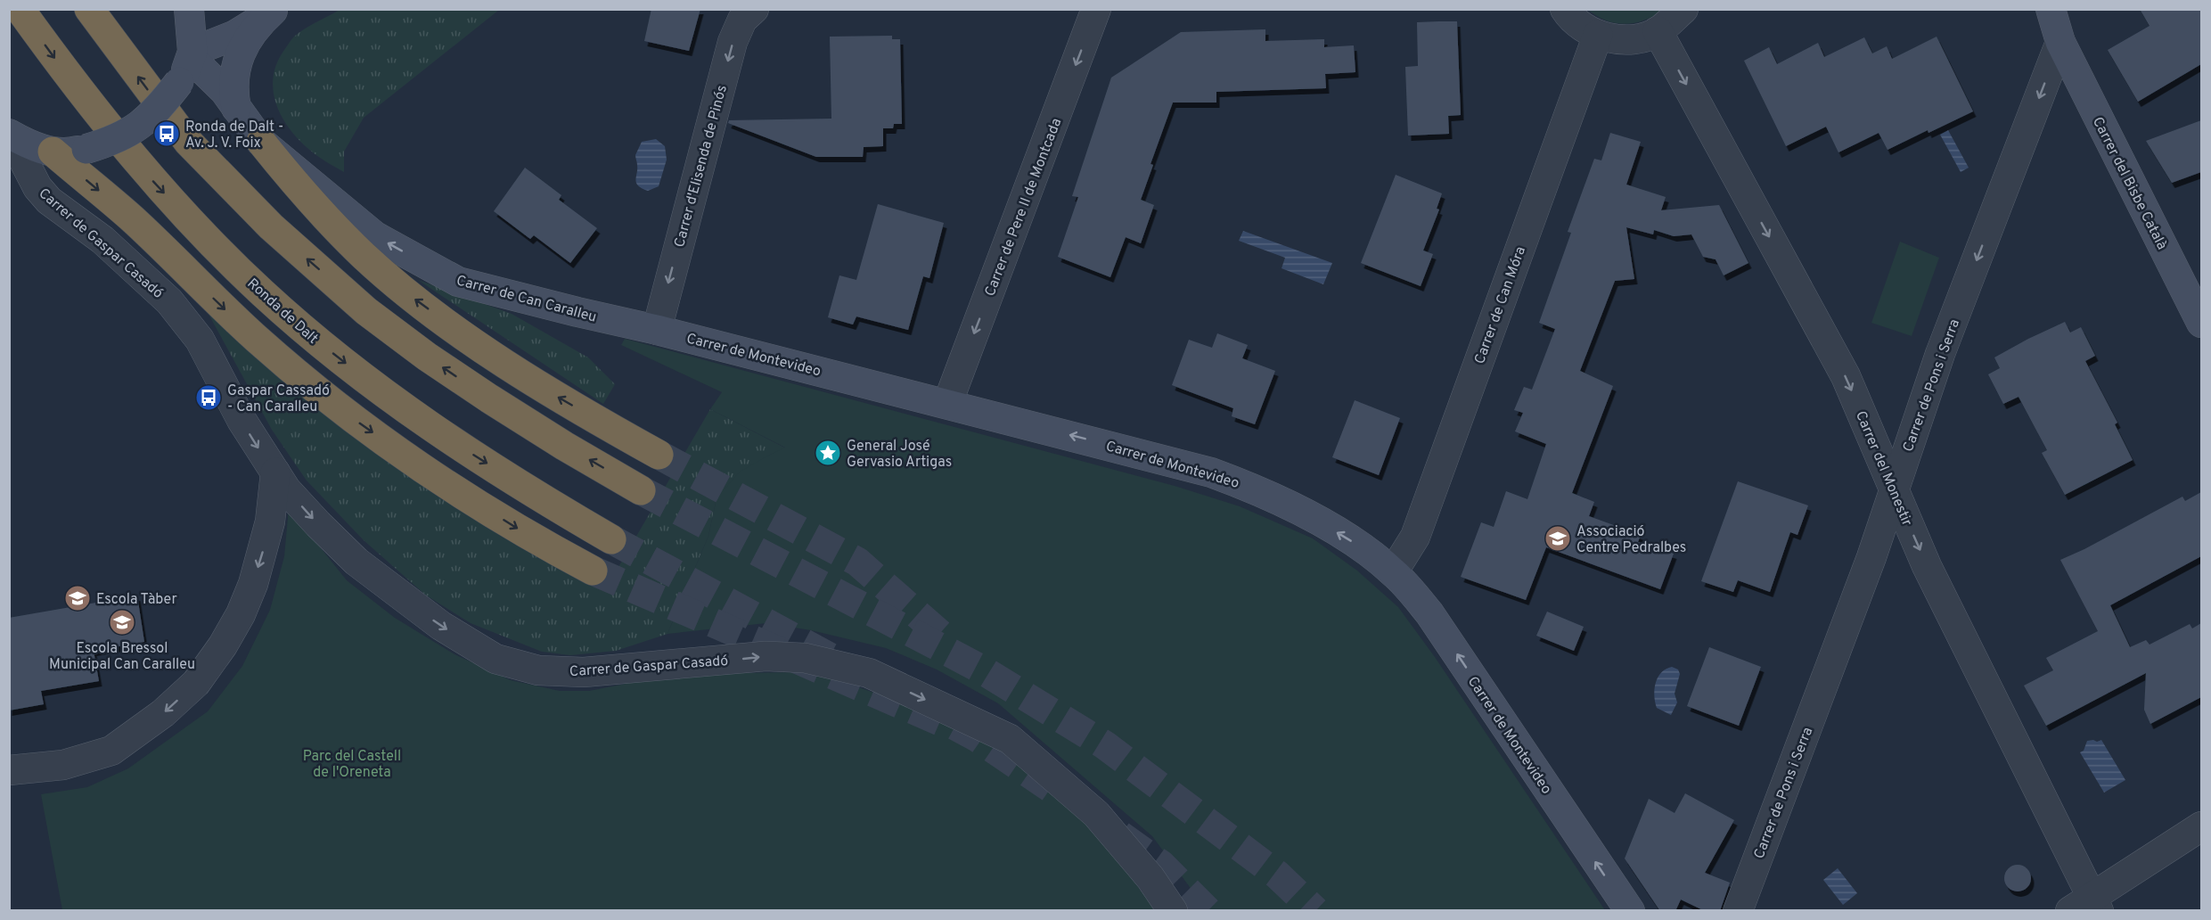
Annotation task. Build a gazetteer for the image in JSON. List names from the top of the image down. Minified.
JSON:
{"streets":{"highway":["Ronda de Dalt"],"street":["Carrer d'Elisenda de Pinós","Carrer del Bisbe Català","Carrer de Pere II de Montcada","Carrer de Gaspar Casadó","Carrer de Can Caralleu","Carrer de Can Móra","Carrer de Montevideo","Carrer de Pons i Serra","Carrer del Monestir"]},"crossings":[["Carrer d'Elisenda de Pinós","Carrer de Can Caralleu"],["Carrer d'Elisenda de Pinós","Carrer de Montevideo"],["Carrer del Bisbe Català","Carrer de Pons i Serra"],["Carrer de Pere II de Montcada","Carrer de Montevideo"],["Carrer de Can Caralleu","Carrer de Montevideo"],["Carrer de Can Móra","Carrer de Montevideo"],["Carrer de Pons i Serra","Carrer del Monestir"]],"one_way":["Carrer d'Elisenda de Pinós","Carrer de Pere II de Montcada","Carrer de Gaspar Casadó","Carrer de Can Caralleu","Carrer de Montevideo","Carrer de Pons i Serra","Carrer del Monestir"],"parks":["Parc del Castell de l'Oreneta"],"places":{"bus stop":["Ronda de Dalt - Av. J. V. Foix","Gaspar Cassadó - Can Caralleu"],"place":["General José Gervasio Artigas"],"school or university":["Associació Centre Pedralbes","Escola Tàber","Escola Bressol Municipal Can Caralleu"]}}
